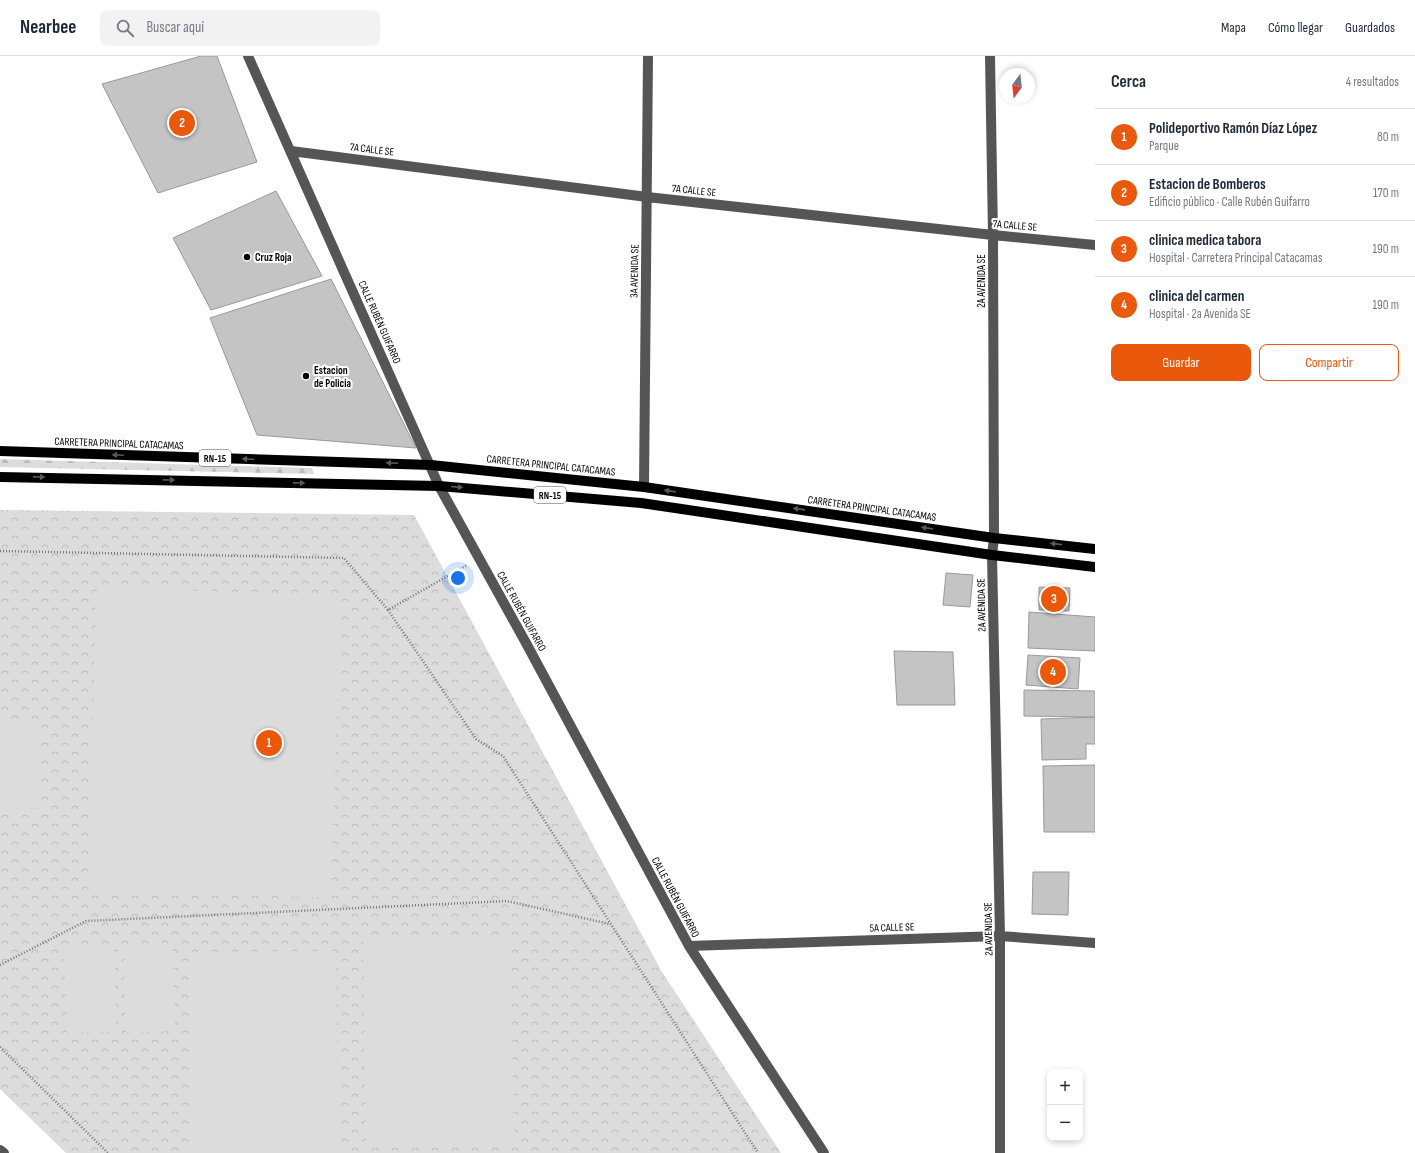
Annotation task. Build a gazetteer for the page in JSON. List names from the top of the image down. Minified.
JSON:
{"streets":{"main road":["CARRETERA PRINCIPAL CATACAMAS","RN-15"],"street":["7A CALLE SE","3A AVENIDA SE","2A AVENIDA SE","CALLE RUBÉN GUIFARRO","5A CALLE SE"]},"crossings":[["7A CALLE SE","3A AVENIDA SE"],["7A CALLE SE","2A AVENIDA SE"],["7A CALLE SE","CALLE RUBÉN GUIFARRO"],["3A AVENIDA SE","CARRETERA PRINCIPAL CATACAMAS"],["2A AVENIDA SE","CARRETERA PRINCIPAL CATACAMAS"],["2A AVENIDA SE","RN-15"],["2A AVENIDA SE","5A CALLE SE"],["CALLE RUBÉN GUIFARRO","CARRETERA PRINCIPAL CATACAMAS"],["CALLE RUBÉN GUIFARRO","RN-15"],["CALLE RUBÉN GUIFARRO","5A CALLE SE"]],"places":["Cruz Roja","Estacion de Policia"],"north":"bottom","page":{"header":"Nearbee","search":"Buscar aquí","nav":["Mapa","Cómo llegar","Guardados"],"heading":["Cerca","4 resultados"],"pins":["2","3","4","1"],"list":[{"mark":"1","name":"Polideportivo Ramón Díaz López","note":"Parque","value":"80 m"},{"mark":"2","name":"Estacion de Bomberos","note":"Edificio público · Calle Rubén Guifarro","value":"170 m"},{"mark":"3","name":"clinica medica tabora","note":"Hospital · Carretera Principal Catacamas","value":"190 m"},{"mark":"4","name":"clinica del carmen","note":"Hospital · 2a Avenida SE","value":"190 m"}],"buttons":["Guardar","Compartir"],"map_buttons":["+","−"]}}
